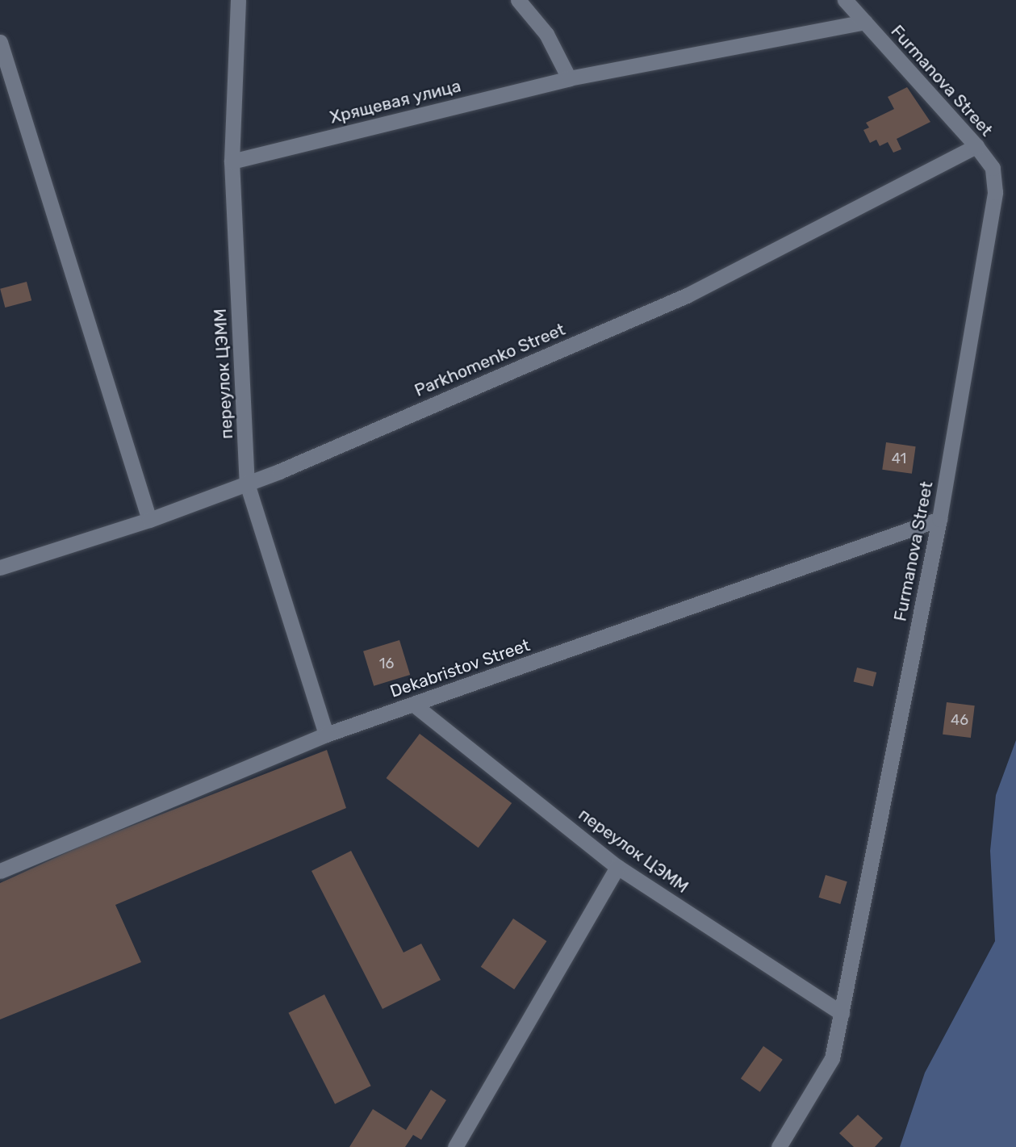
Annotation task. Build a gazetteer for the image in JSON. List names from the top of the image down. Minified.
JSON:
{"streets":{"street":["Furmanova Street","Хрящевая улица","Parkhomenko Street","переулок ЦЭММ","Dekabristov Street"]},"crossings":[["Furmanova Street","Хрящевая улица"],["Furmanova Street","Parkhomenko Street"],["Furmanova Street","переулок ЦЭММ"],["Furmanova Street","Dekabristov Street"],["Хрящевая улица","переулок ЦЭММ"],["Parkhomenko Street","переулок ЦЭММ"],["переулок ЦЭММ","Dekabristov Street"]],"house_numbers":["41","16","46"]}
